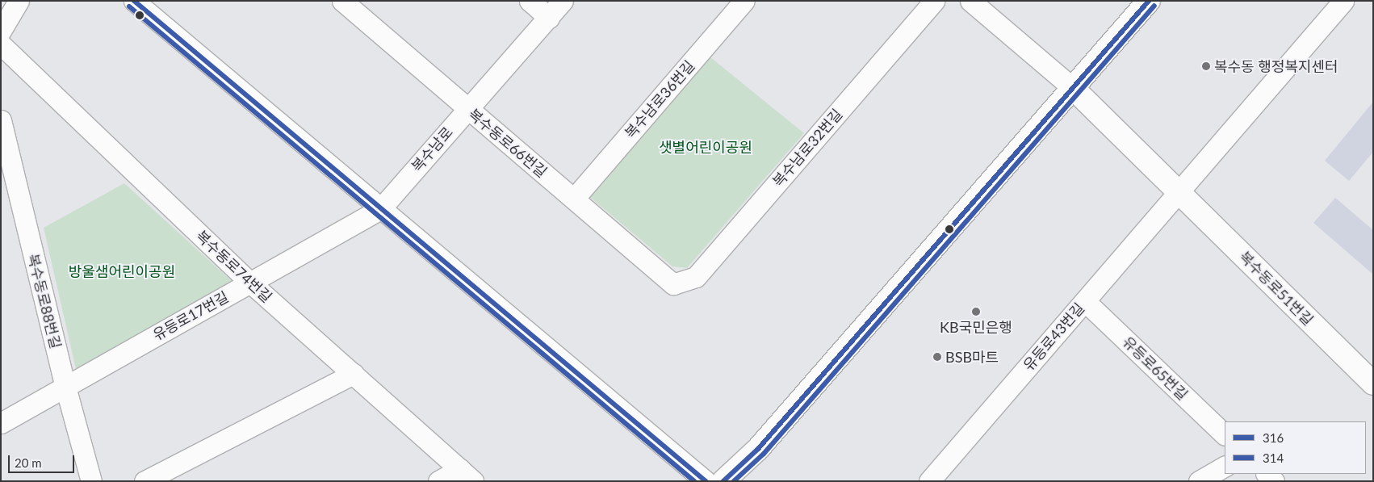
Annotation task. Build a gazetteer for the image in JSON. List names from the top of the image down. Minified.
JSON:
{"streets":{"main road":["복수동로51번길"],"street":["복수남로36번길","복수동로66번길","복수남로32번길","복수남로","복수동로74번길","복수동로88번길","유등로17번길","유등로43번길","유등로65번길"]},"crossings":[["복수남로36번길","복수동로66번길"],["복수동로66번길","복수남로32번길"],["복수동로66번길","복수남로"],["복수남로","유등로17번길"],["복수동로74번길","유등로17번길"],["복수동로51번길","유등로43번길"],["복수동로88번길","유등로17번길"],["유등로43번길","유등로65번길"]],"parks":["샛별어린이공원","방울샘어린이공원"],"places":["복수동 행정복지센터","KB국민은행","BSB마트"],"lines":["transit line 316","transit line 314"],"legend":["316","314"],"scale_bar":"20 m"}
